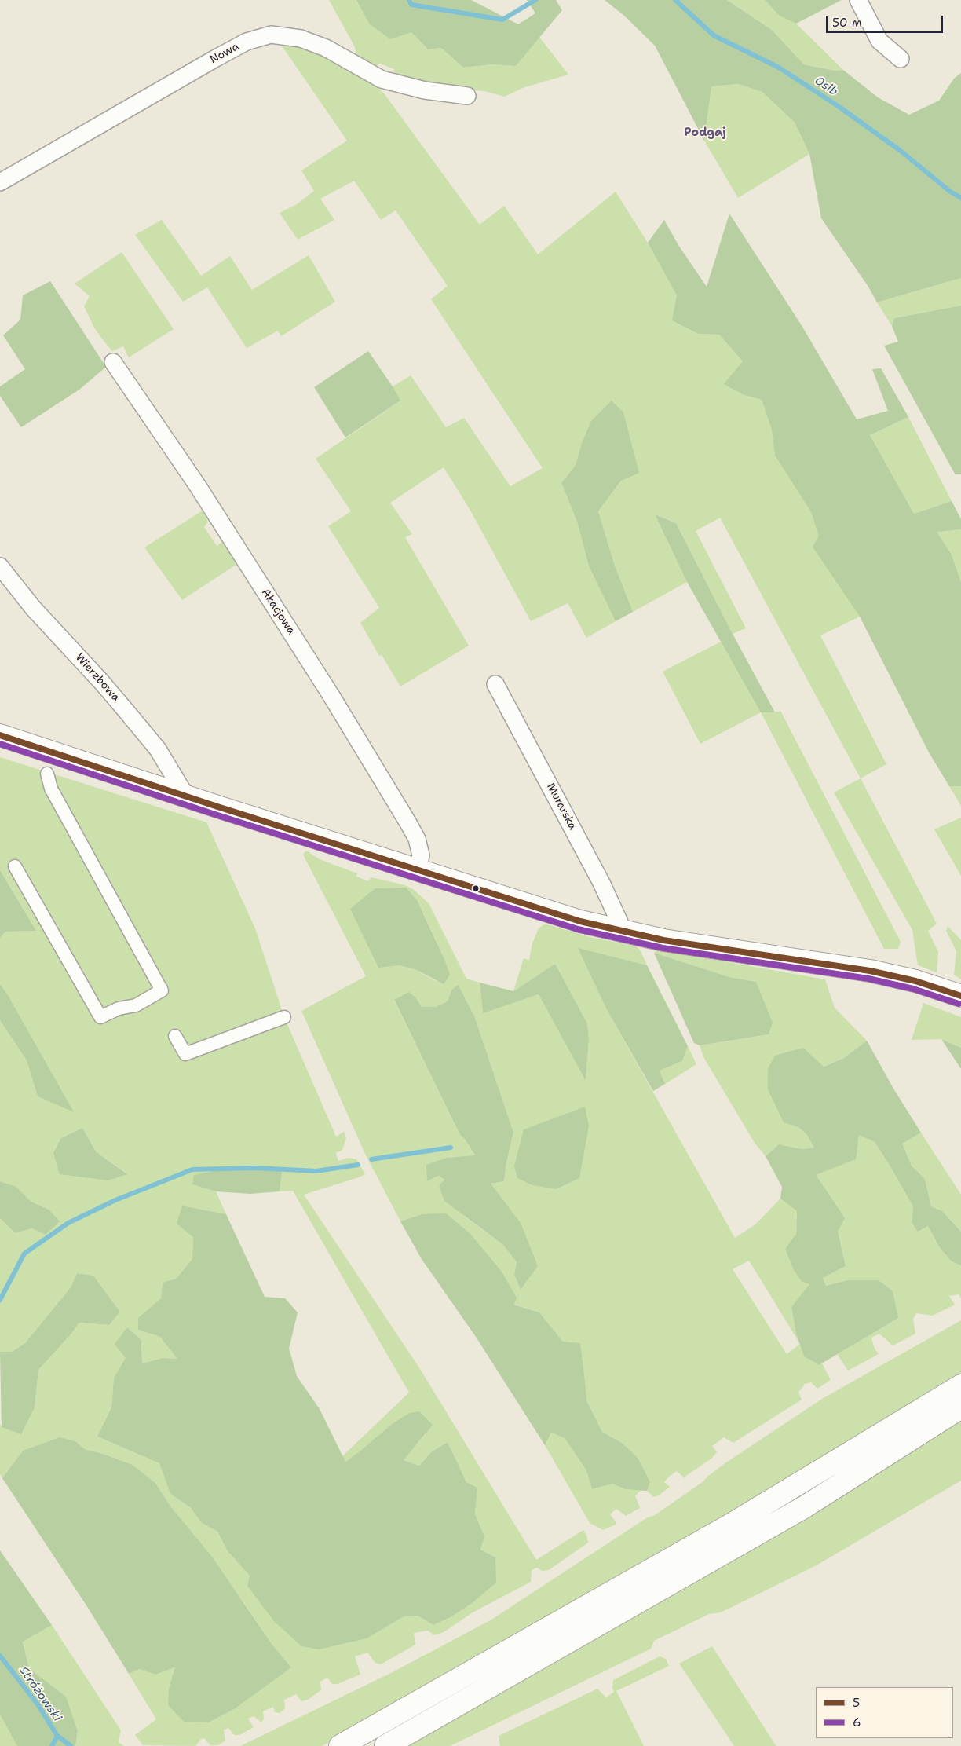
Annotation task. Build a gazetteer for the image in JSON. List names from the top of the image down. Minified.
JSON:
{"streets":{"street":["Nowa","Akacjowa","Wierzbowa","Murarska"]},"districts":["Podgaj"],"water":["Osib","Stróżowski"],"lines":["transit line 5","transit line 6"],"legend":["5","6"],"scale_bar":"50 m"}
